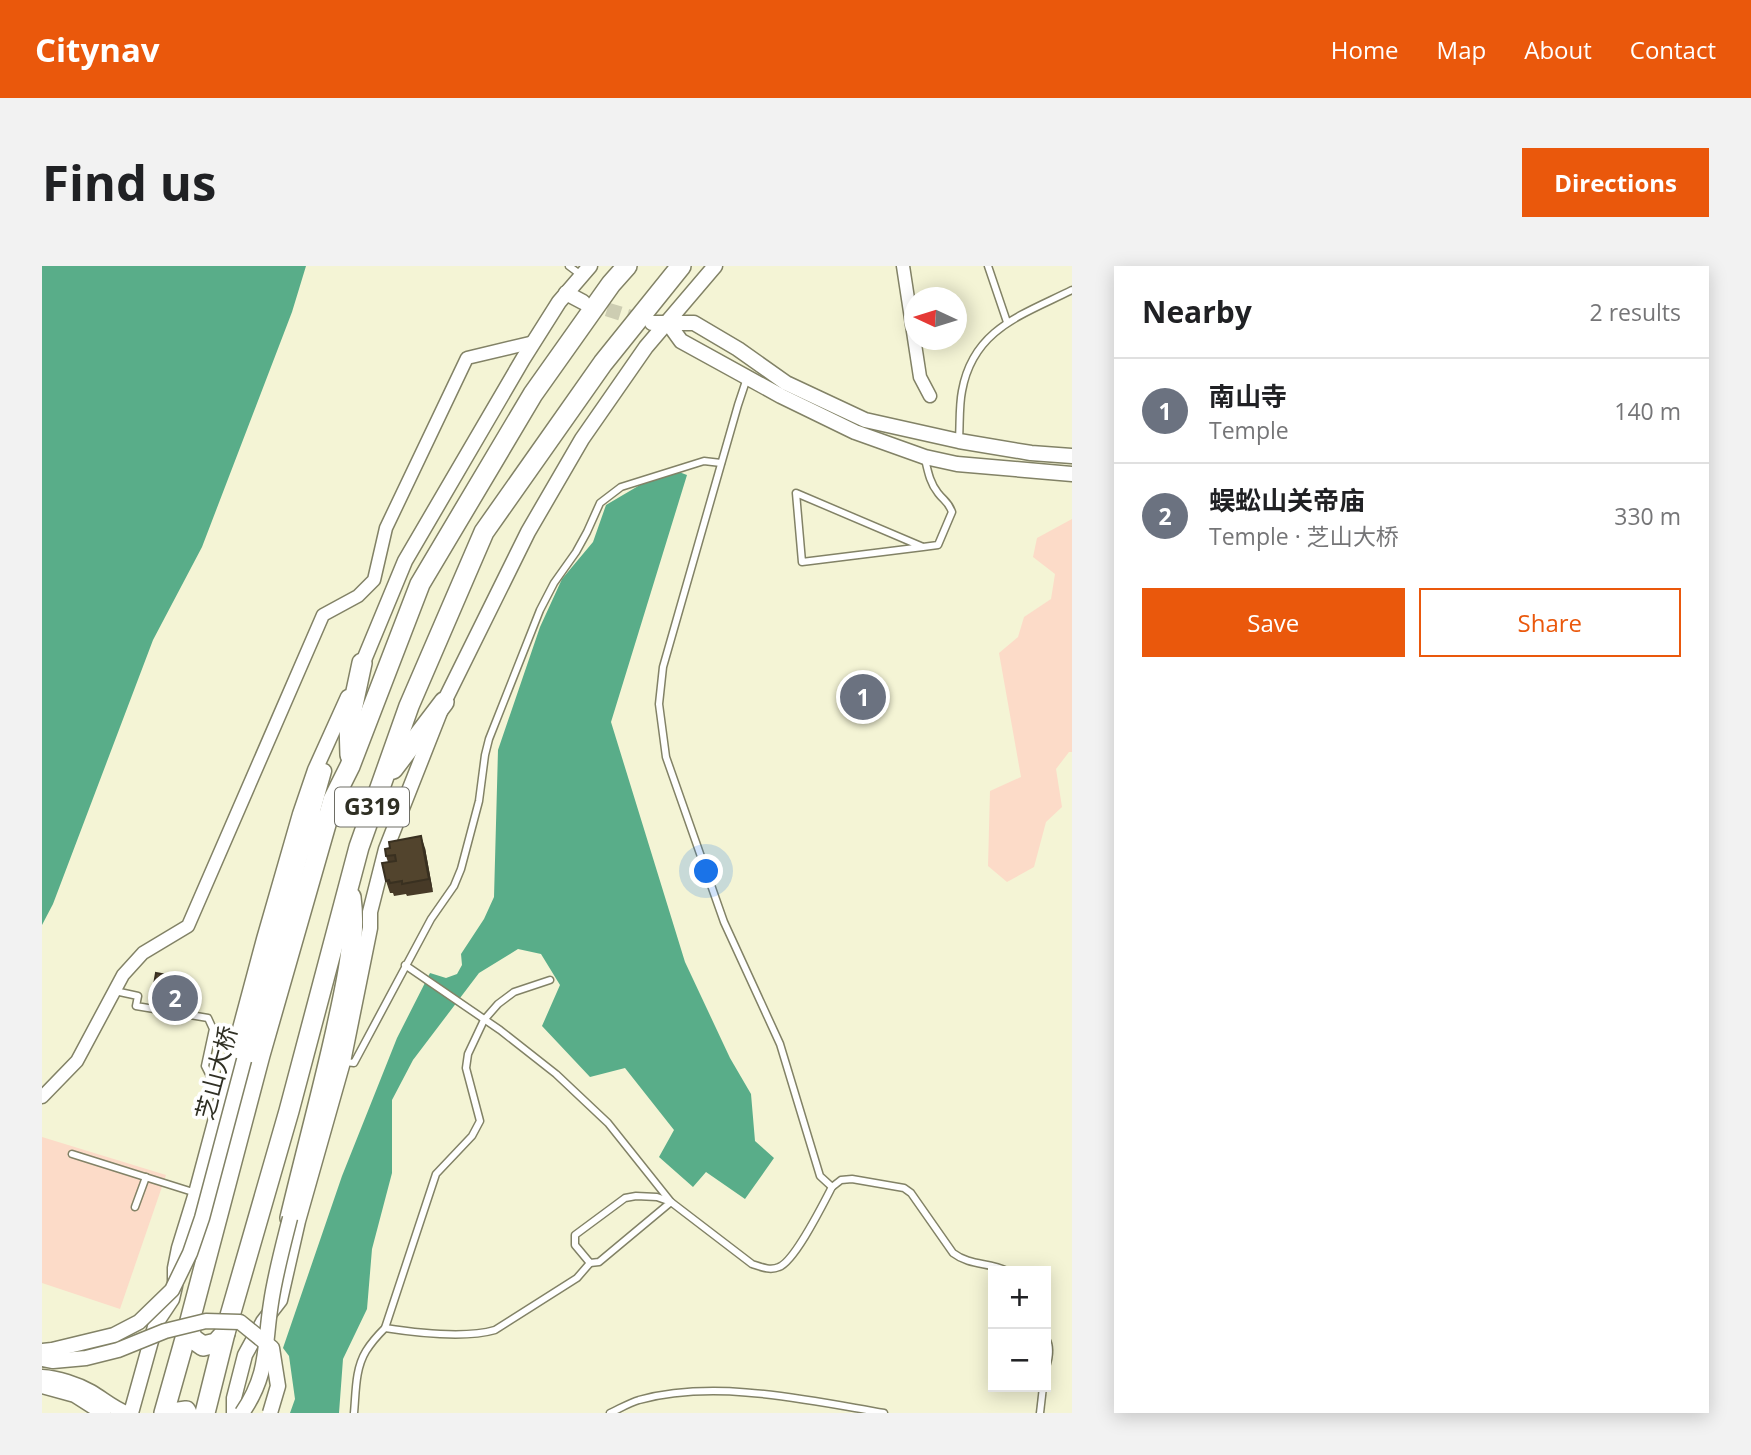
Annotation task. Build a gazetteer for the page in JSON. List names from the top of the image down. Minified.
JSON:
{"streets":{"highway":["G319"],"street":["芝山大桥"]},"north":"left","page":{"header":"Citynav","nav":["Home","Map","About","Contact"],"buttons":["Directions",["Save","Share"]],"title":"Find us","heading":["Nearby","2 results"],"list":[{"mark":"1","name":"南山寺","note":"Temple","value":"140 m"},{"mark":"2","name":"蜈蚣山关帝庙","note":"Temple · 芝山大桥","value":"330 m"}],"pins":["1","2"],"map_buttons":["+","−"]}}
